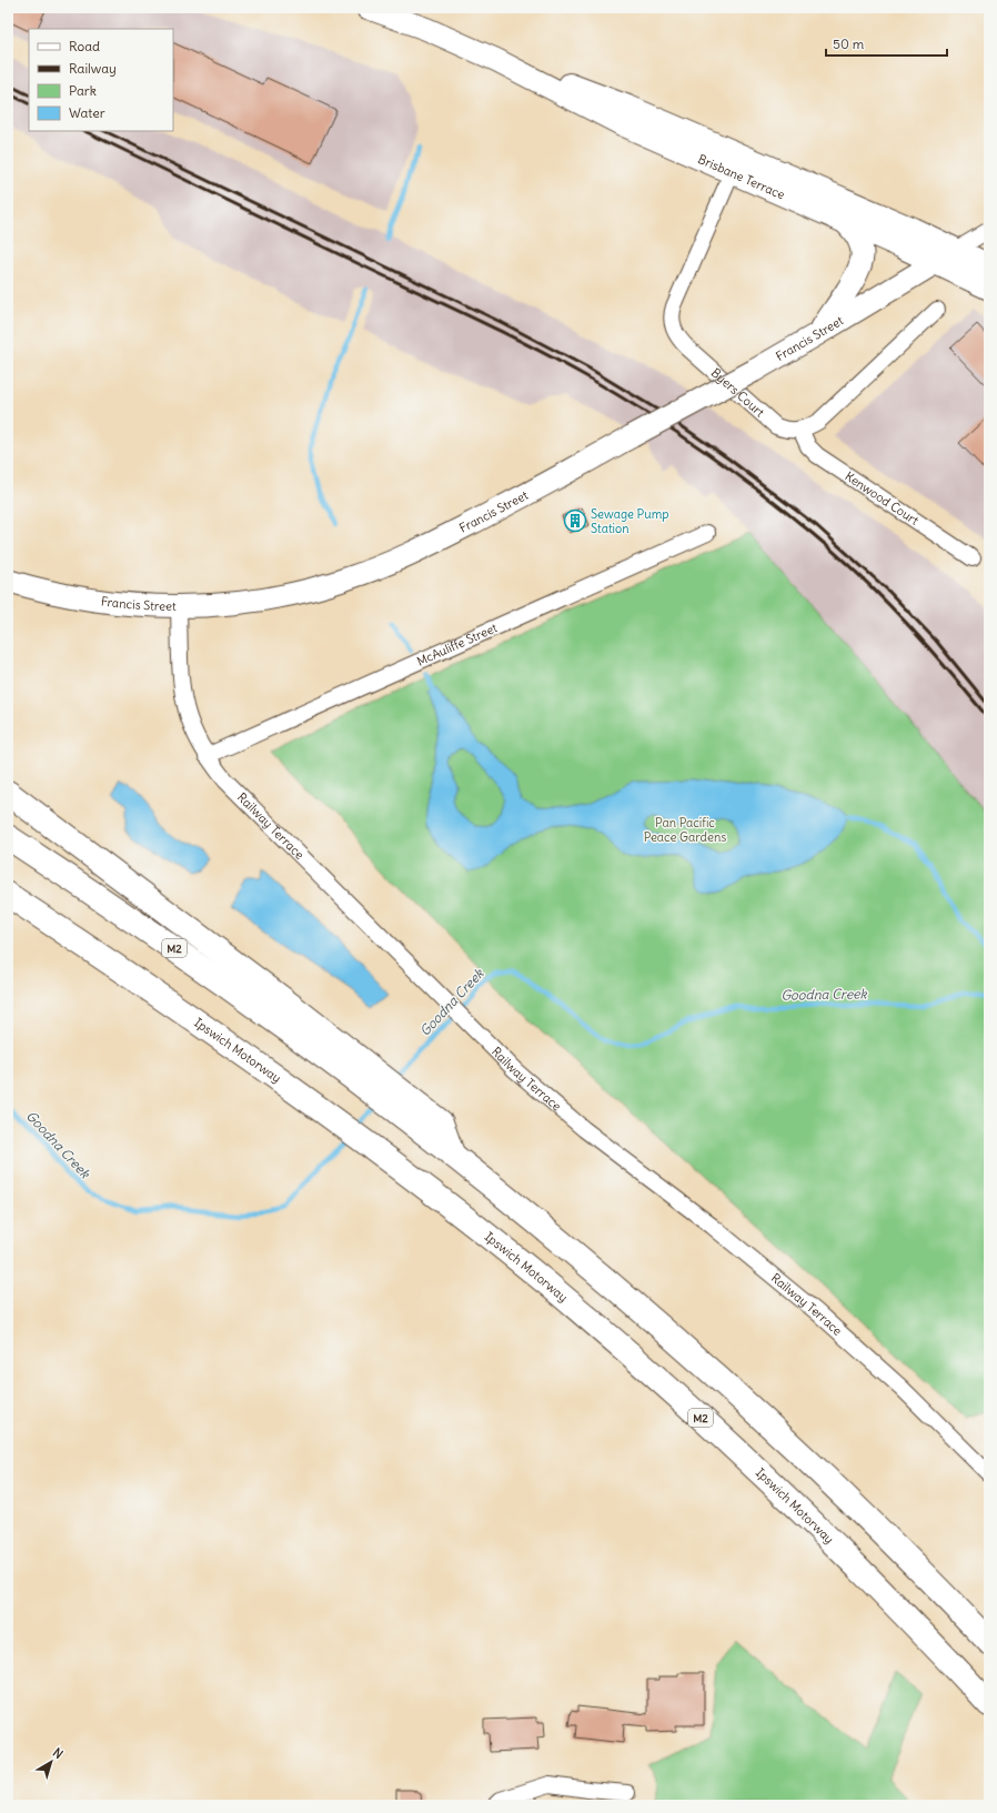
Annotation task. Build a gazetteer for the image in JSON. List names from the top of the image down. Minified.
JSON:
{"streets":{"highway":["M2","Ipswich Motorway"],"main road":["Brisbane Terrace","Francis Street"],"street":["Byers Court","Kenwood Court","McAuliffe Street","Railway Terrace"]},"crossings":[["Brisbane Terrace","Francis Street"],["Brisbane Terrace","Byers Court"],["Francis Street","Railway Terrace"],["Byers Court","Kenwood Court"],["McAuliffe Street","Railway Terrace"]],"water":["Goodna Creek"],"parks":["Pan Pacific Peace Gardens"],"places":{"building":["Sewage Pump Station"]},"legend":["Road","Railway","Park","Water"],"scale_bar":"50 m","north":"top right"}
